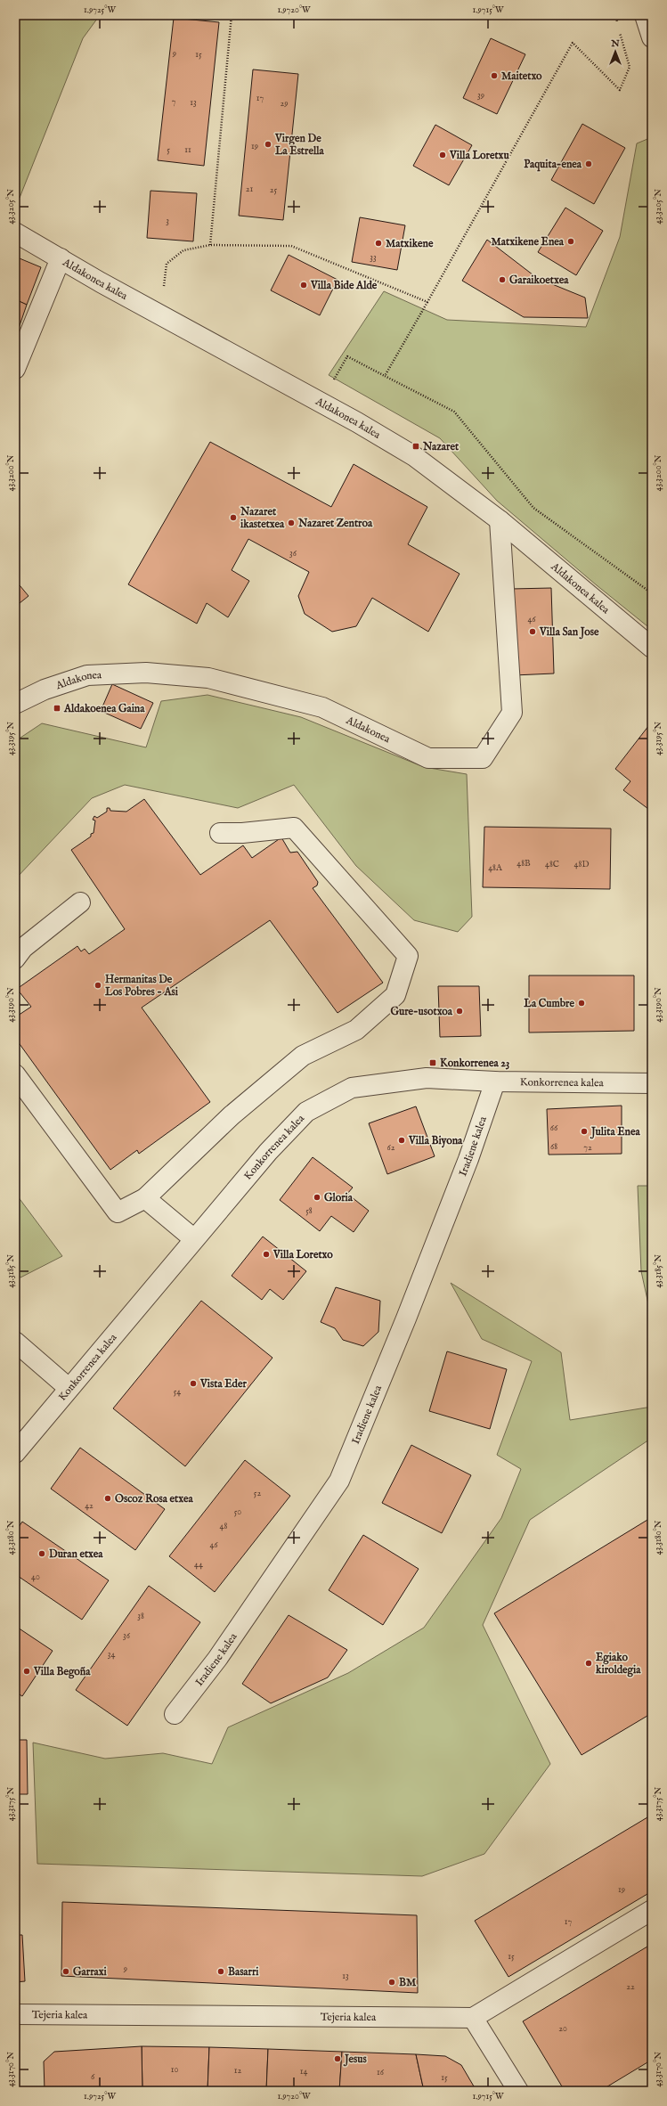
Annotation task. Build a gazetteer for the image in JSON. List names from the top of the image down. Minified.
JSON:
{"streets":{"street":["Aldakonea kalea","Aldakonea","Konkorrenea kalea","Iradiene kalea","Tejeria kalea"]},"crossings":[["Aldakonea kalea","Aldakonea"],["Konkorrenea kalea","Iradiene kalea"]],"places":{"other":["Maitetxo","Virgen De La Estrella","Villa Loretxu","Paquita-enea","Matxikene Enea","Matxikene","Garaikoetxea","Villa Bide Alde","Nazaret ikastetxea","Nazaret Zentroa","Villa San Jose","Hermanitas De Los Pobres - Asi","La Cumbre","Gure-usotxoa","Julita Enea","Villa Biyona","Gloria","Villa Loretxo","Vista Eder","Oscoz Rosa etxea","Duran etxea","Egiako kiroldegia","Villa Begoña","Garraxi","Basarri","BM","Jesus"],"transit":["Nazaret","Aldakoenea Gaina","Konkorrenea 23"]},"house_numbers":["9","15","39","17","7","13","29","19","5","11","21","25","3","33","36","46","48B","48C","48D","48A","66","68","62","72","58","54","52","42","50","48","46","44","40","38","36","34","19","17","15","9","13","22","20","10","12","14","16","6","15"],"north":"top","coordinates":["1.9725°W","1.9720°W","1.9715°W","43.3205°N","43.3200°N","43.3195°N","43.3190°N","43.3185°N","43.3180°N","43.3175°N","43.3170°N"]}
